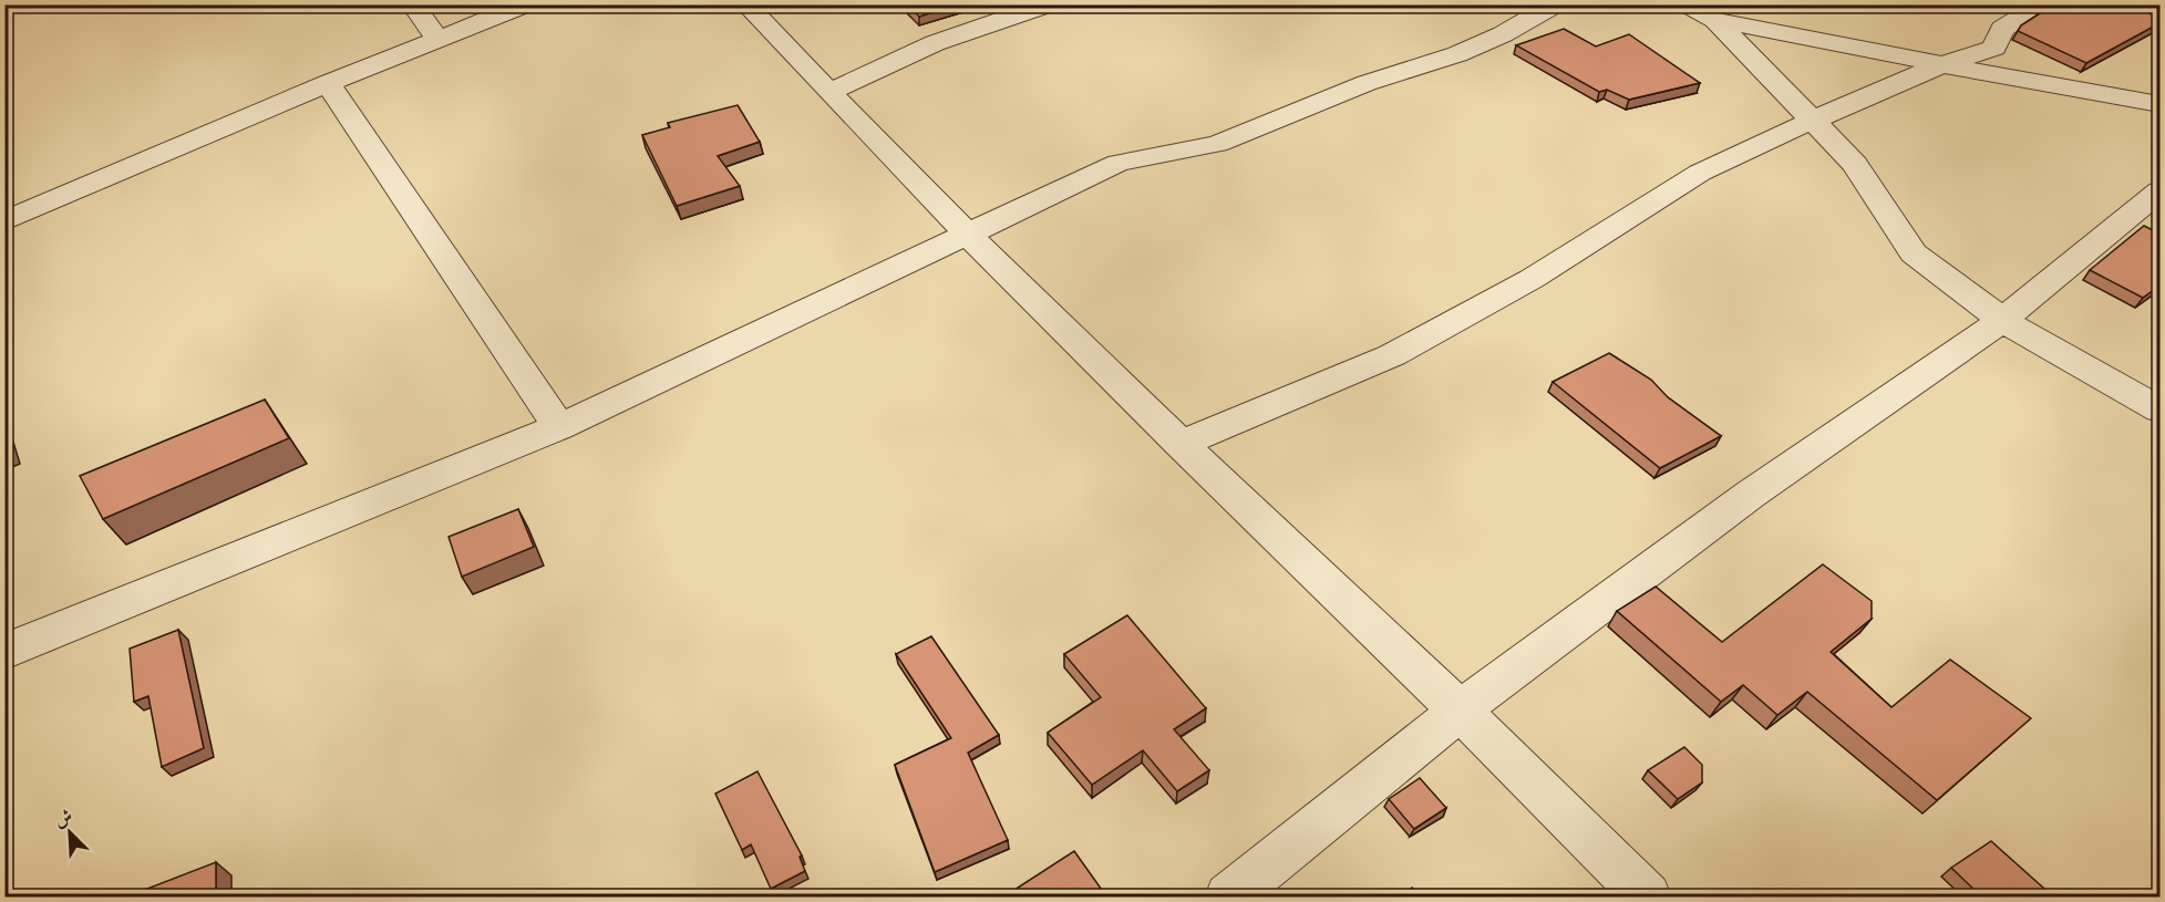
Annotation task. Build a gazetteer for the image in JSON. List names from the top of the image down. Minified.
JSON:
{"north":"top left"}
